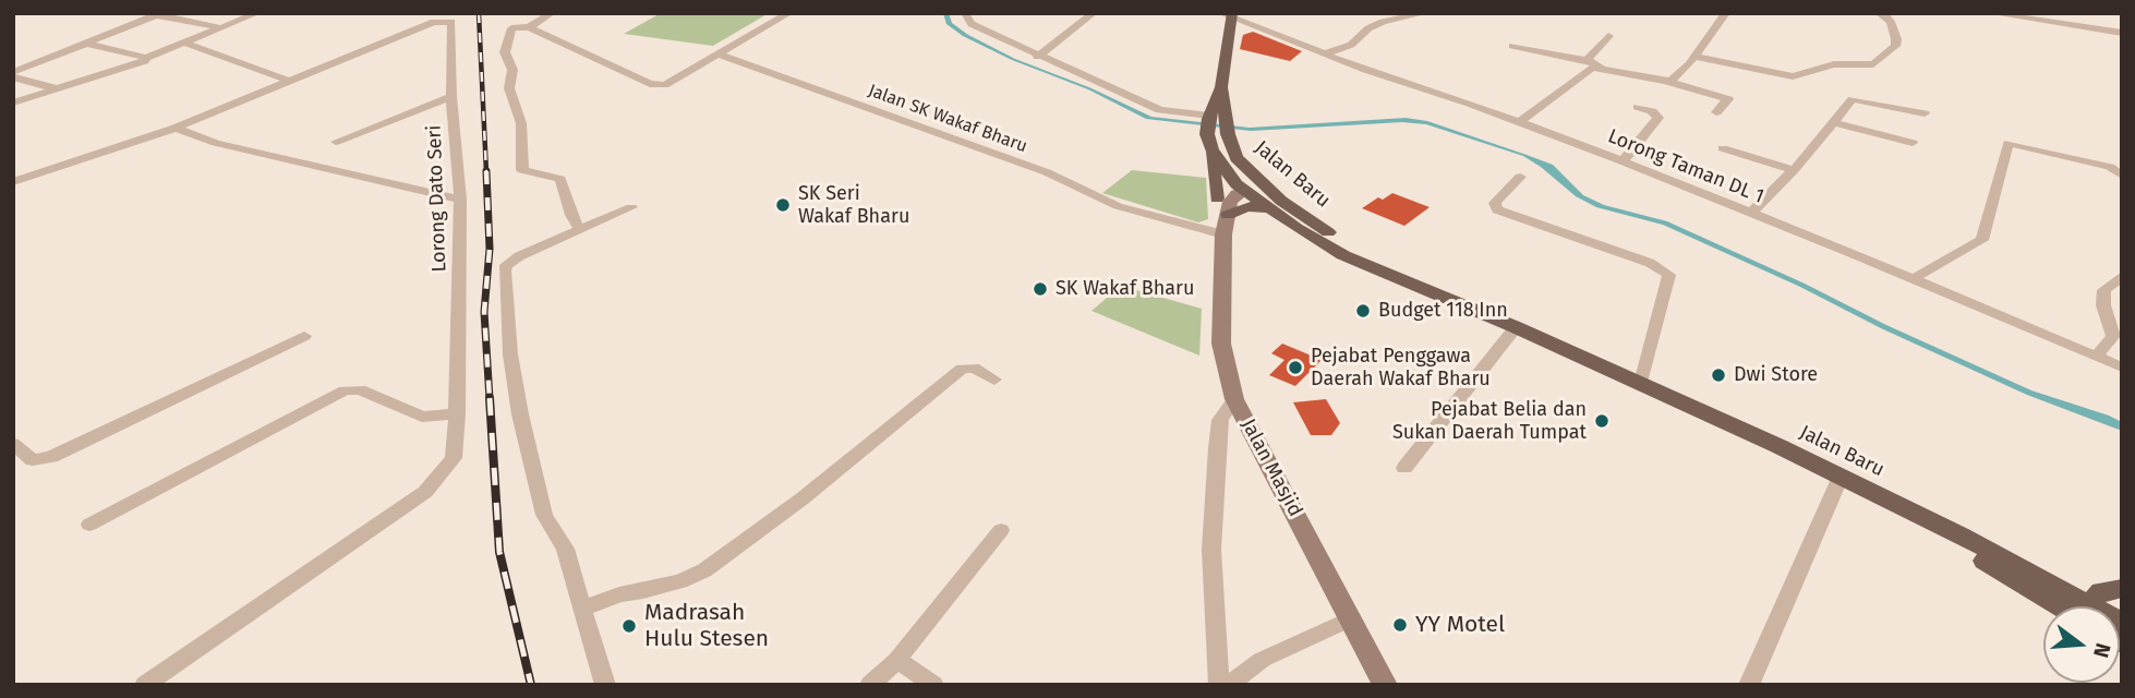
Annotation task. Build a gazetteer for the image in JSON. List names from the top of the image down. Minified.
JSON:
{"streets":{"main road":["Jalan Baru"],"street":["Jalan SK Wakaf Bharu","Lorong Taman DL 1","Lorong Dato Seri","Jalan Masjid"]},"crossings":[["Jalan SK Wakaf Bharu","Jalan Masjid"]],"places":["SK Seri Wakaf Bharu","SK Wakaf Bharu","Budget 118 Inn","Pejabat Penggawa Daerah Wakaf Bharu","Dwi Store","Pejabat Belia dan Sukan Daerah Tumpat","YY Motel","Madrasah Hulu Stesen"],"north":"right"}
